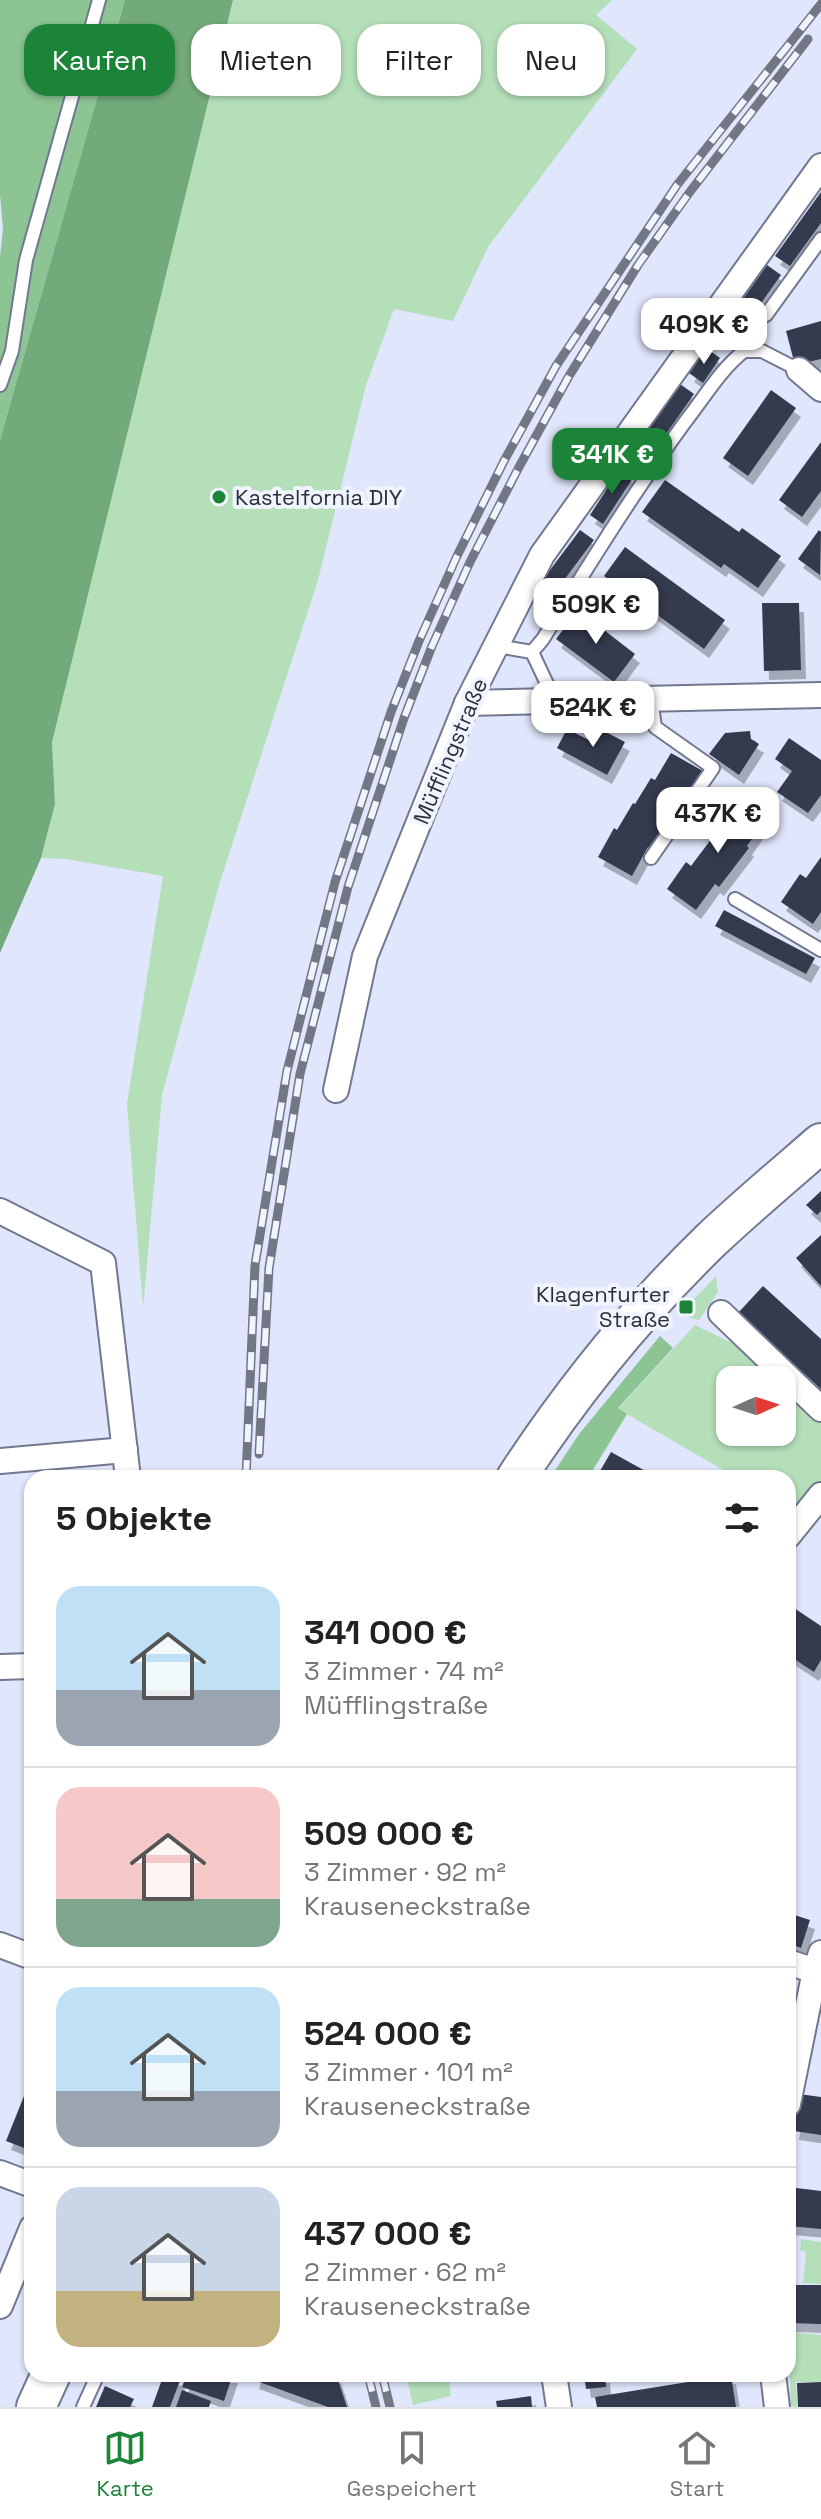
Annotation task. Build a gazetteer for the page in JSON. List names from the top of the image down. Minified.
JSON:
{"streets":{"street":["Müfflingstraße"]},"places":{"other":["Kastelfornia DIY"],"transit":["Klagenfurter Straße"]},"north":"right","page":{"chip":["Kaufen","Mieten","Filter","Neu"],"price":["409K €","341K €","509K €","524K €","437K €"],"heading":"5 Objekte","list":[{"name":"341 000 €","note":"3 Zimmer · 74 m² · Müfflingstraße"},{"name":"509 000 €","note":"3 Zimmer · 92 m² · Krauseneckstraße"},{"name":"524 000 €","note":"3 Zimmer · 101 m² · Krauseneckstraße"},{"name":"437 000 €","note":"2 Zimmer · 62 m² · Krauseneckstraße"}],"tabs":["Karte","Gespeichert","Start"]}}
